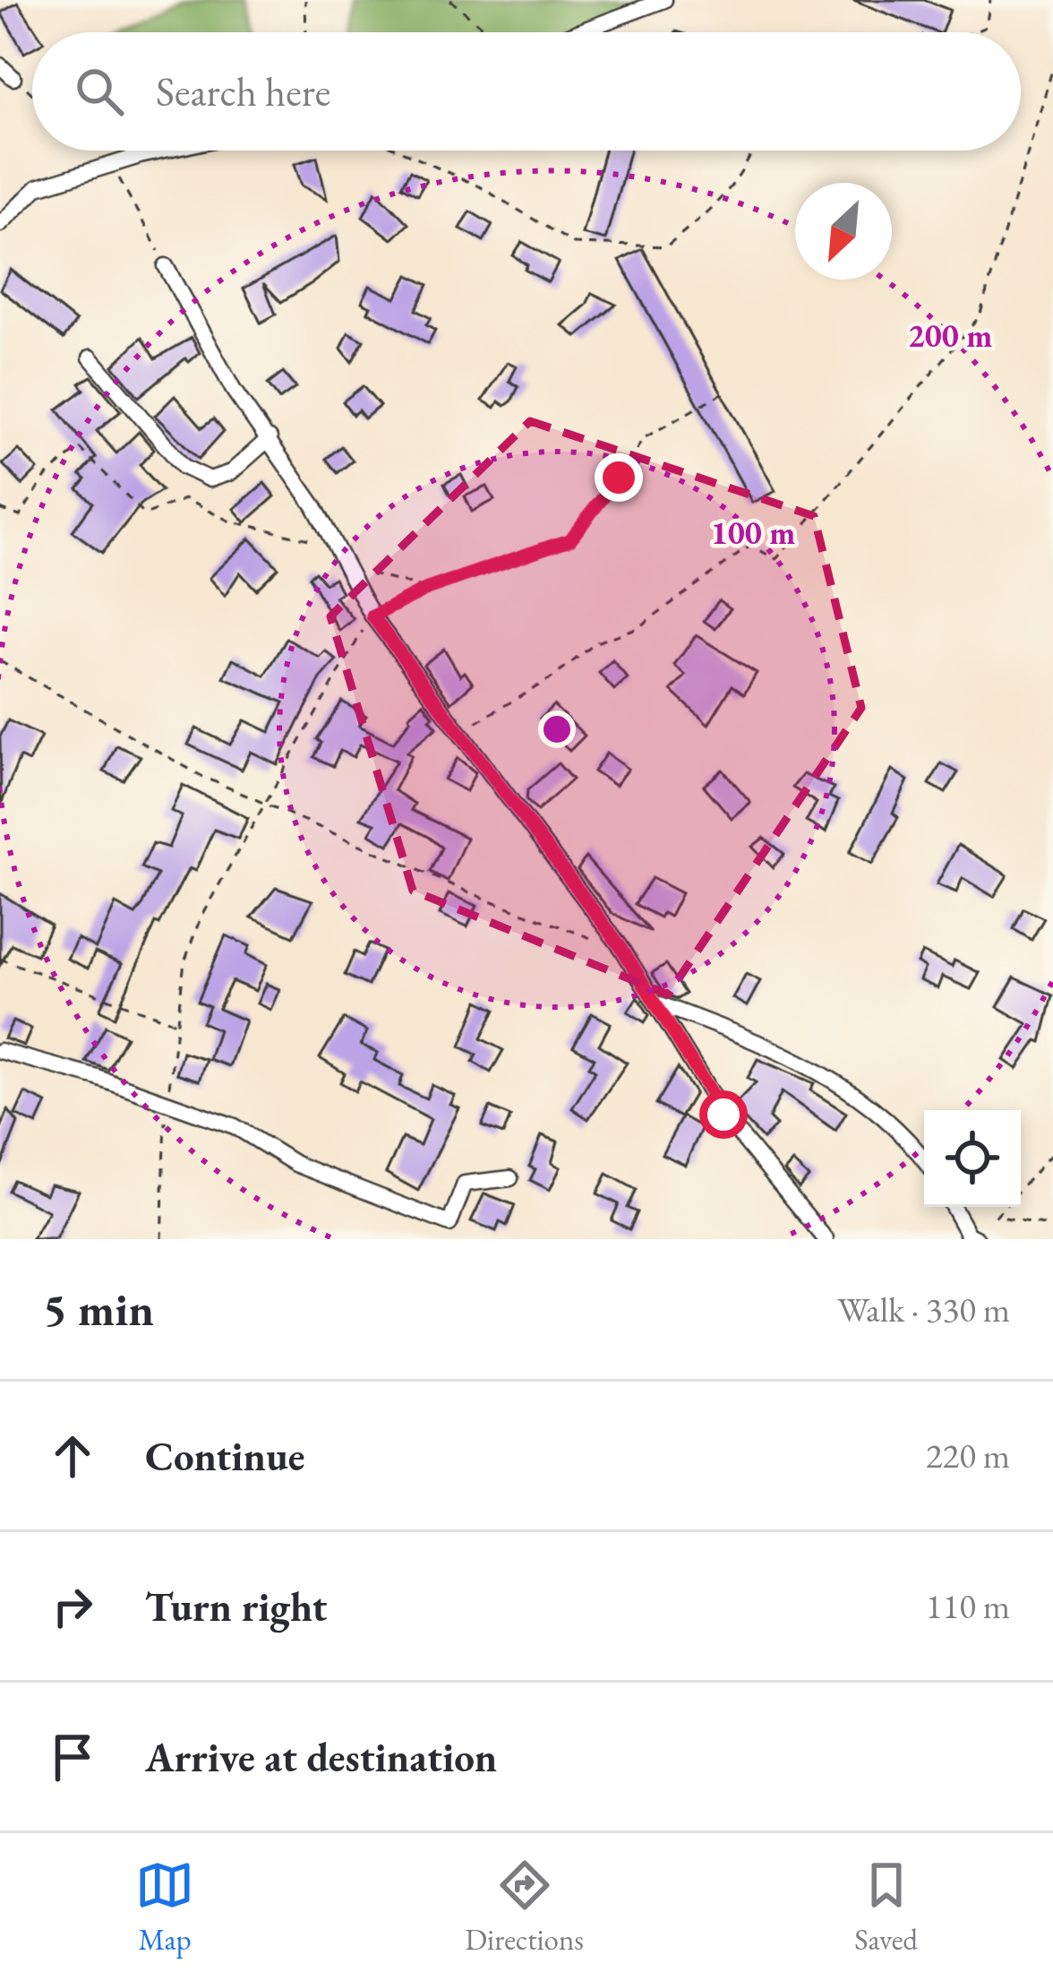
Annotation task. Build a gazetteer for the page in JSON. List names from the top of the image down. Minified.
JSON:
{"north":"bottom left","page":{"search":"Search here","heading":["5 min","Walk · 330 m"],"list":[["Continue","220 m"],["Turn right","110 m"],"Arrive at destination"],"nav":["Map","Directions","Saved"]},"rings":["200 m","100 m"]}
